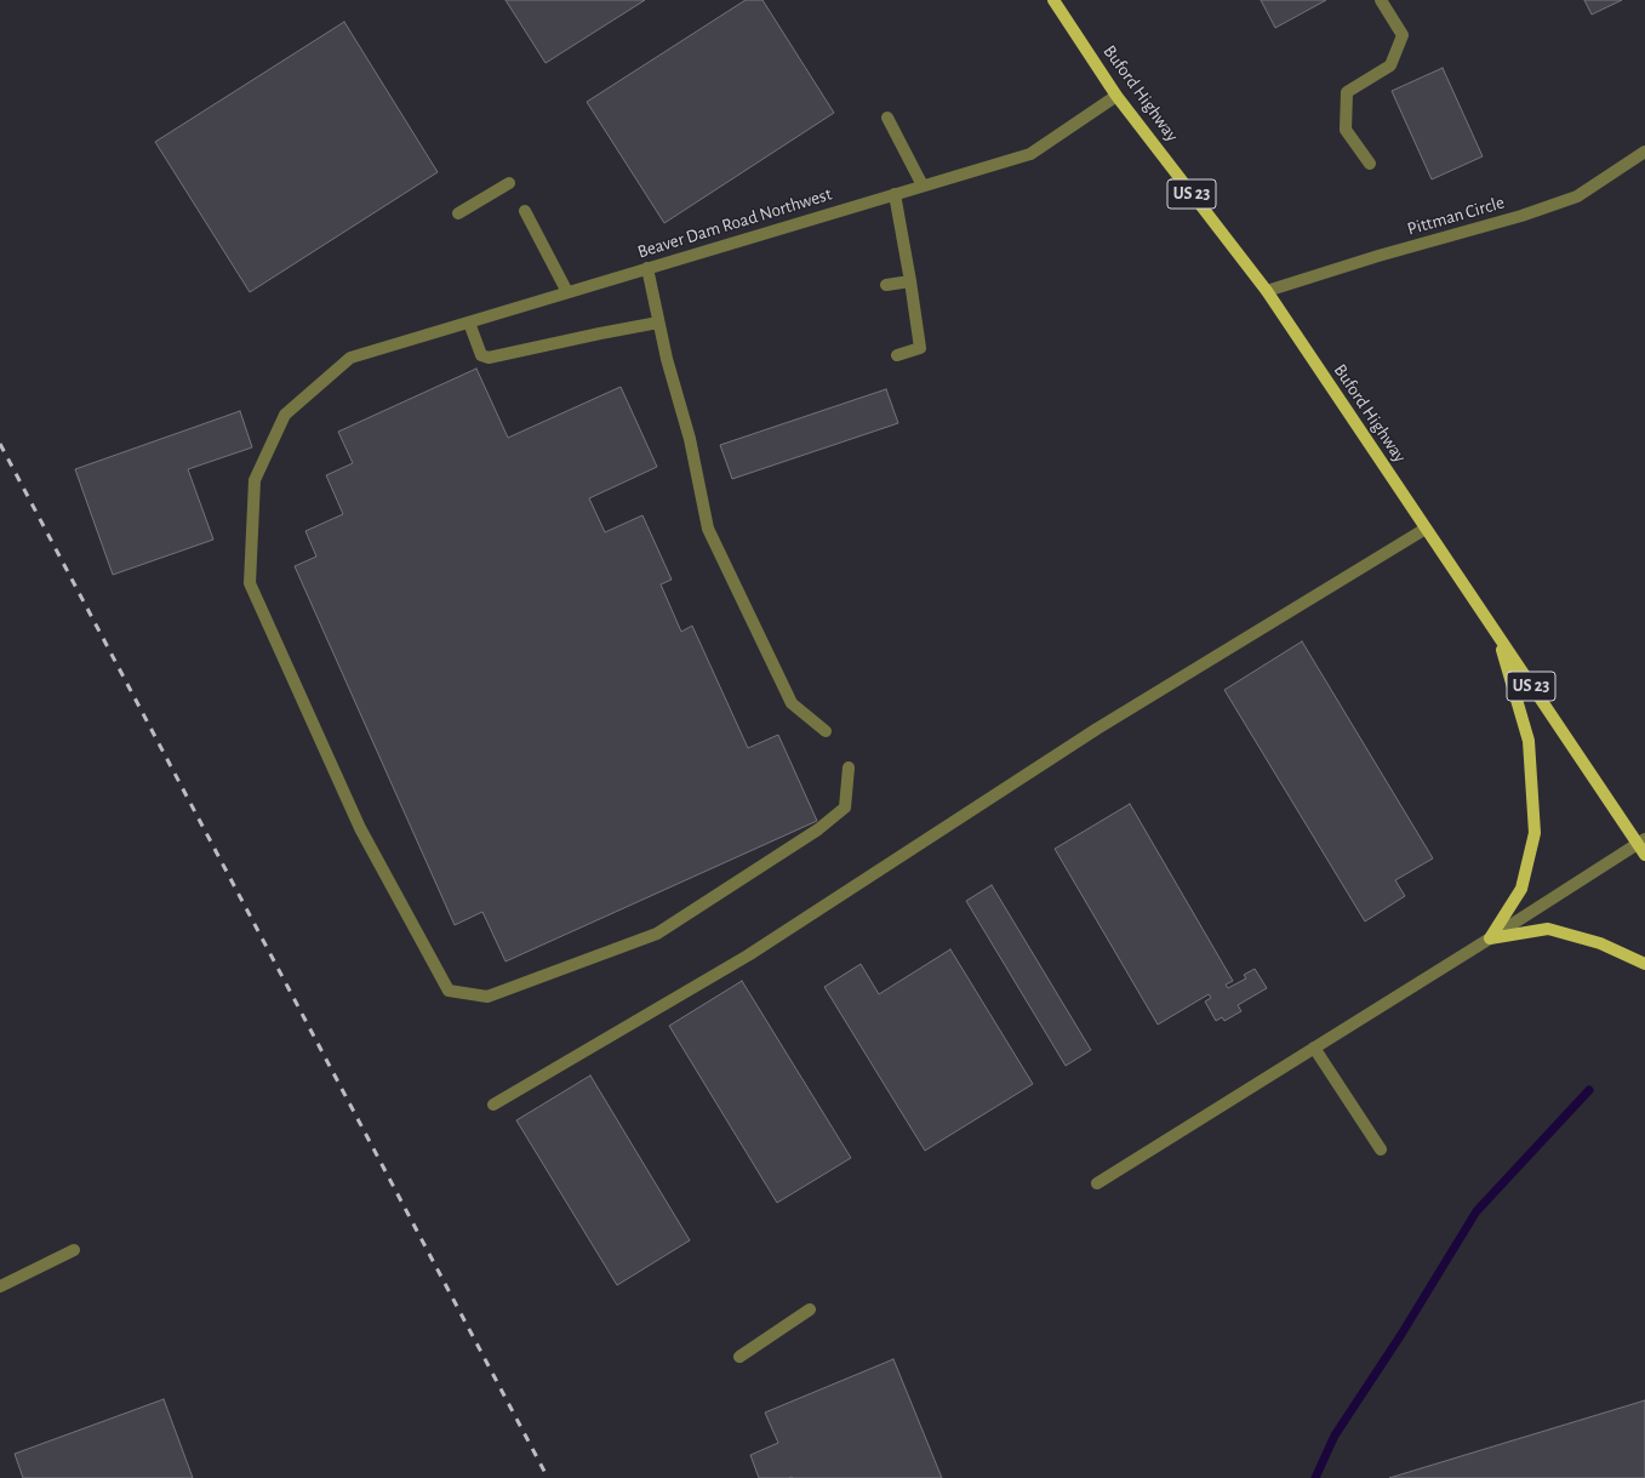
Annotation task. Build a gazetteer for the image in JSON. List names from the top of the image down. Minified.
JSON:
{"streets":{"main road":["Buford Highway","US 23"],"street":["Pittman Circle","Beaver Dam Road Northwest"]},"crossings":[["Buford Highway","Pittman Circle"],["Buford Highway","Beaver Dam Road Northwest"]]}
